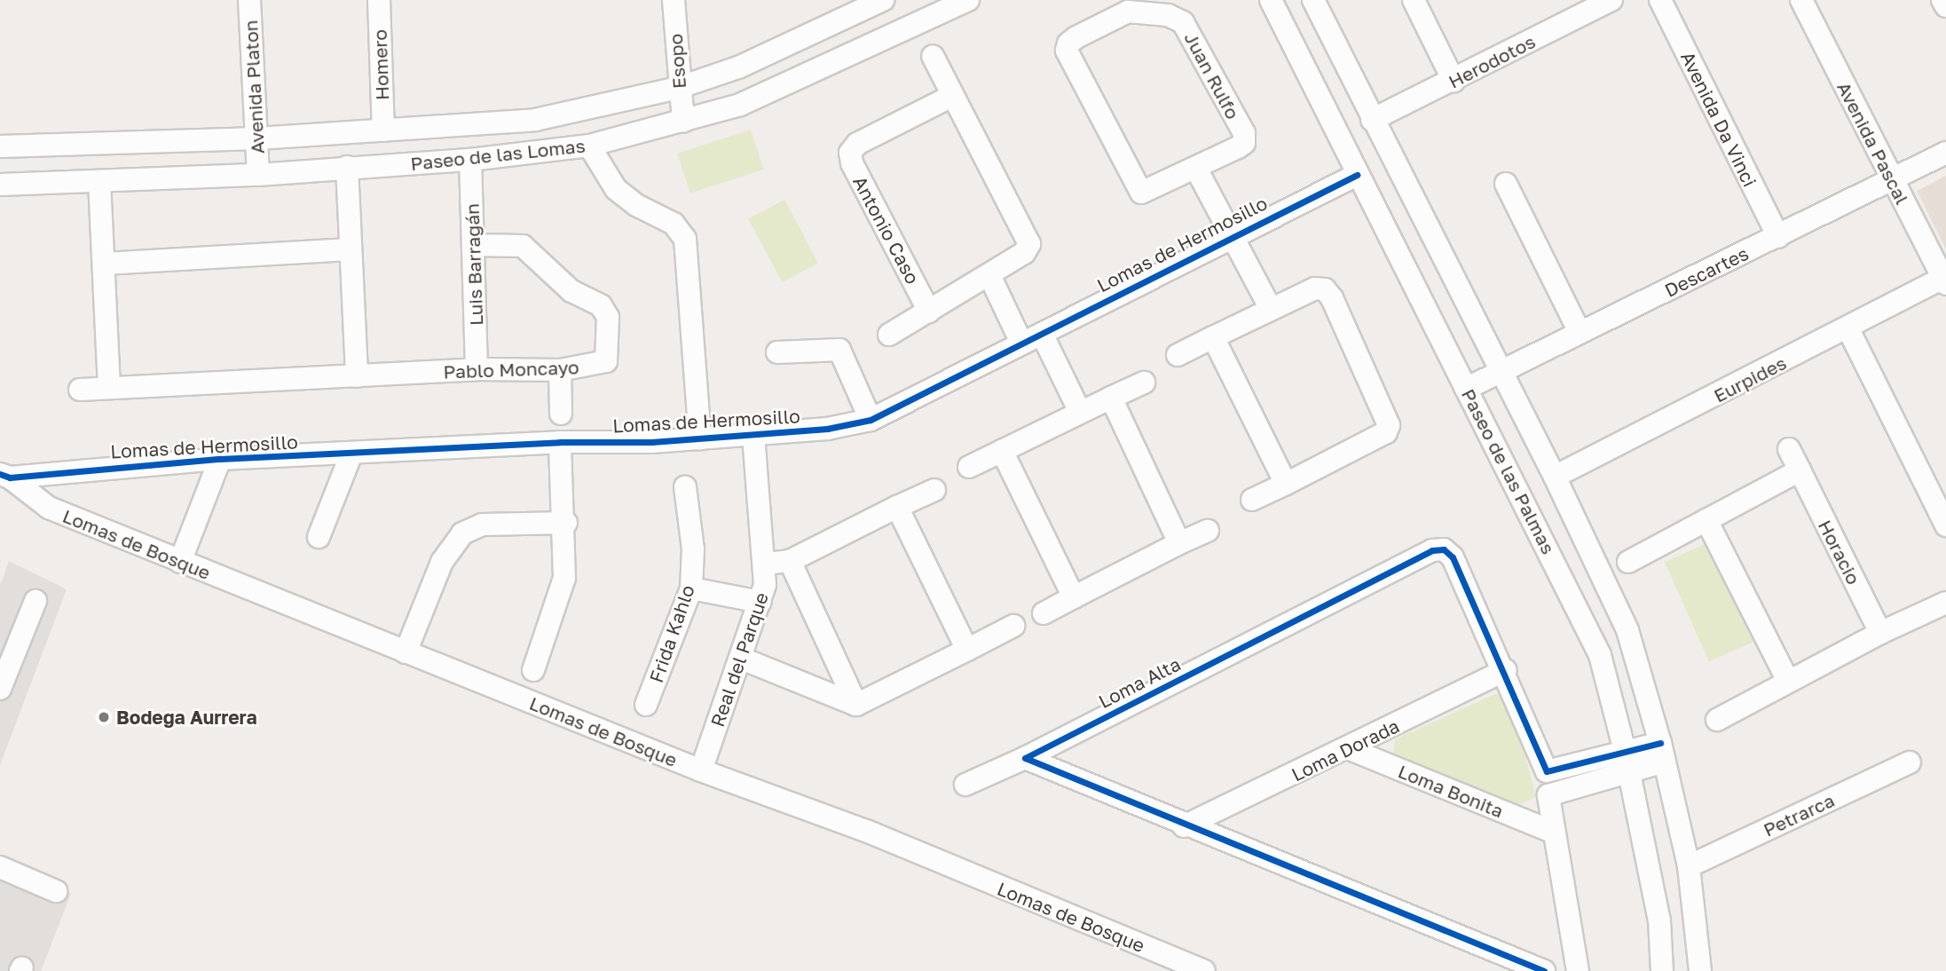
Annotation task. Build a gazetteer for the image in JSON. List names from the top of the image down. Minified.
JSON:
{"streets":{"street":["Esopo","Herodotos","Homero","Juan Rulfo","Avenida Platon","Avenida Da Vinci","Avenida Pascal","Paseo de las Lomas","Antonio Caso","Lomas de Hermosillo","Luis Barragán","Descartes","Pablo Moncayo","Eurpides","Paseo de las Palmas","Lomas de Bosque","Horacio","Frida Kahlo","Real del Parque","Loma Alta","Loma Dorada","Loma Bonita","Petrarca"]},"crossings":[["Esopo","Paseo de las Lomas"],["Herodotos","Paseo de las Palmas"],["Homero","Paseo de las Lomas"],["Avenida Platon","Paseo de las Lomas"],["Avenida Da Vinci","Descartes"],["Avenida Pascal","Descartes"],["Avenida Pascal","Eurpides"],["Paseo de las Lomas","Luis Barragán"],["Lomas de Hermosillo","Paseo de las Palmas"],["Lomas de Hermosillo","Lomas de Bosque"],["Lomas de Hermosillo","Real del Parque"],["Luis Barragán","Pablo Moncayo"],["Descartes","Paseo de las Palmas"],["Eurpides","Paseo de las Palmas"],["Paseo de las Palmas","Loma Alta"],["Paseo de las Palmas","Petrarca"],["Lomas de Bosque","Real del Parque"],["Loma Alta","Loma Dorada"],["Loma Alta","Loma Bonita"],["Loma Dorada","Loma Bonita"]],"places":["Bodega Aurrera"]}
